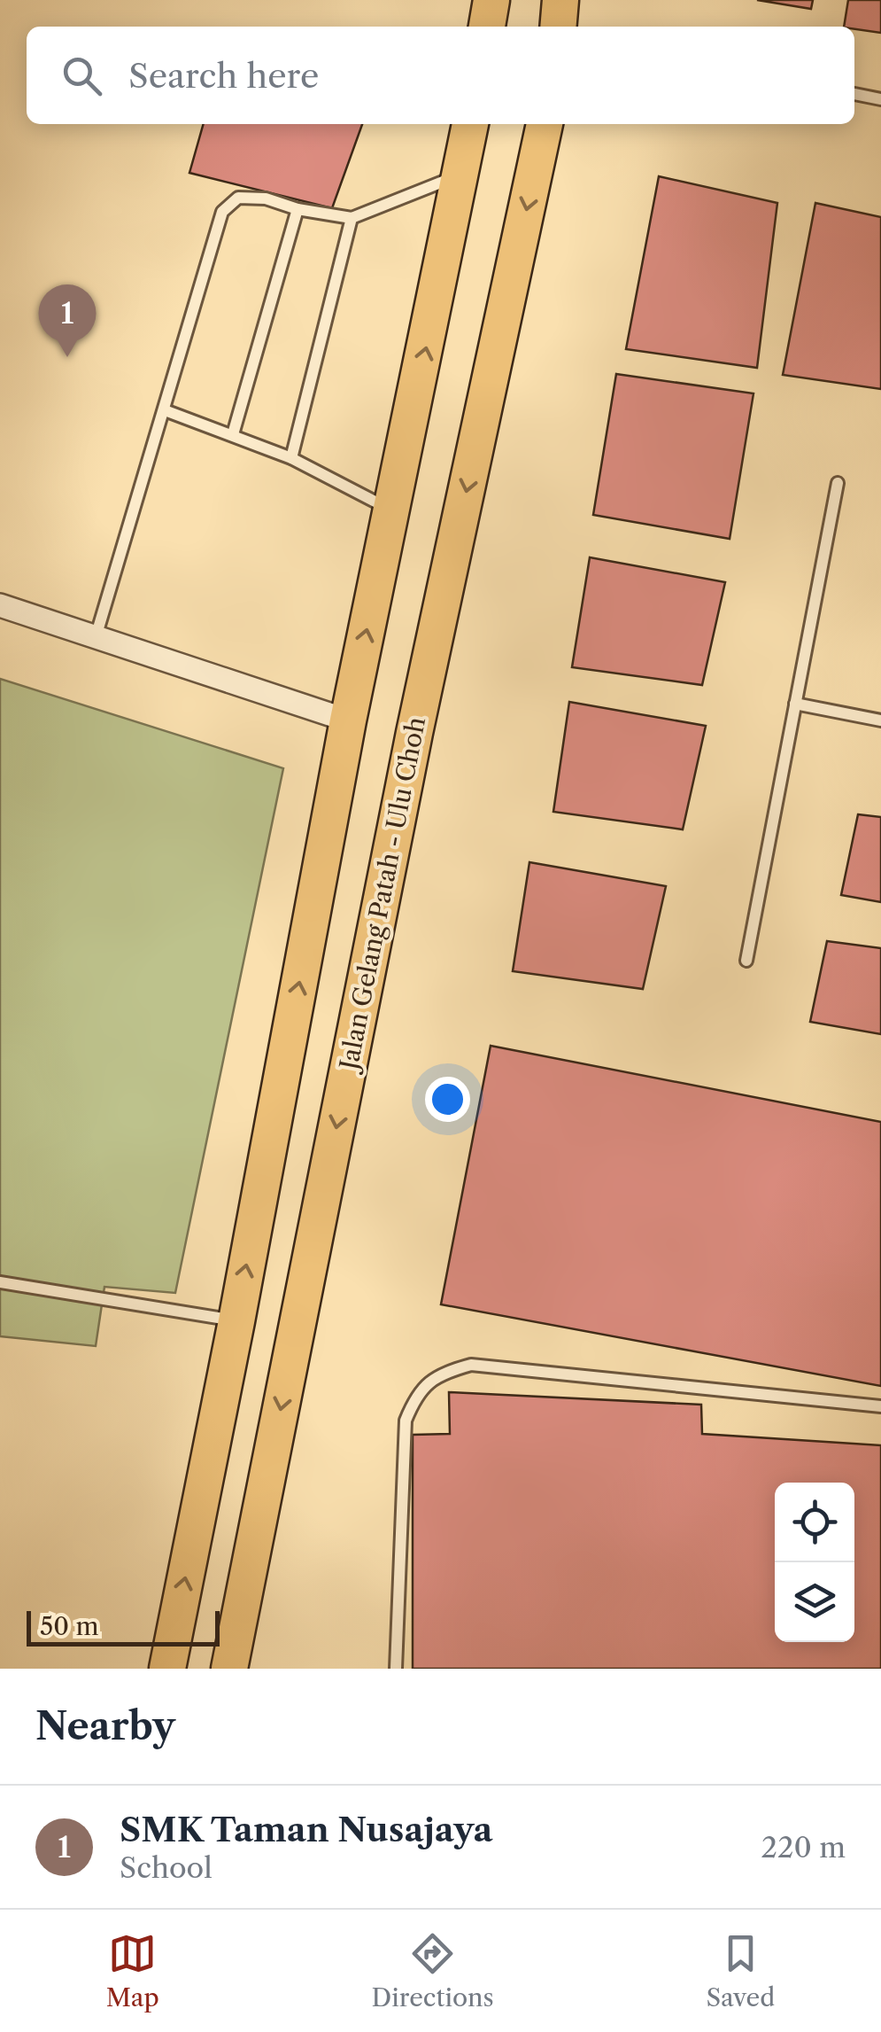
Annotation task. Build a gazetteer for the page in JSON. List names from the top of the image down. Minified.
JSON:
{"streets":{"main road":["Jalan Gelang Patah - Ulu Choh"]},"scale_bar":"50 m","page":{"search":"Search here","pins":"1","scale":"50 m","heading":"Nearby","list":[{"mark":"1","name":"SMK Taman Nusajaya","note":"School","value":"220 m"}],"nav":["Map","Directions","Saved"]}}
